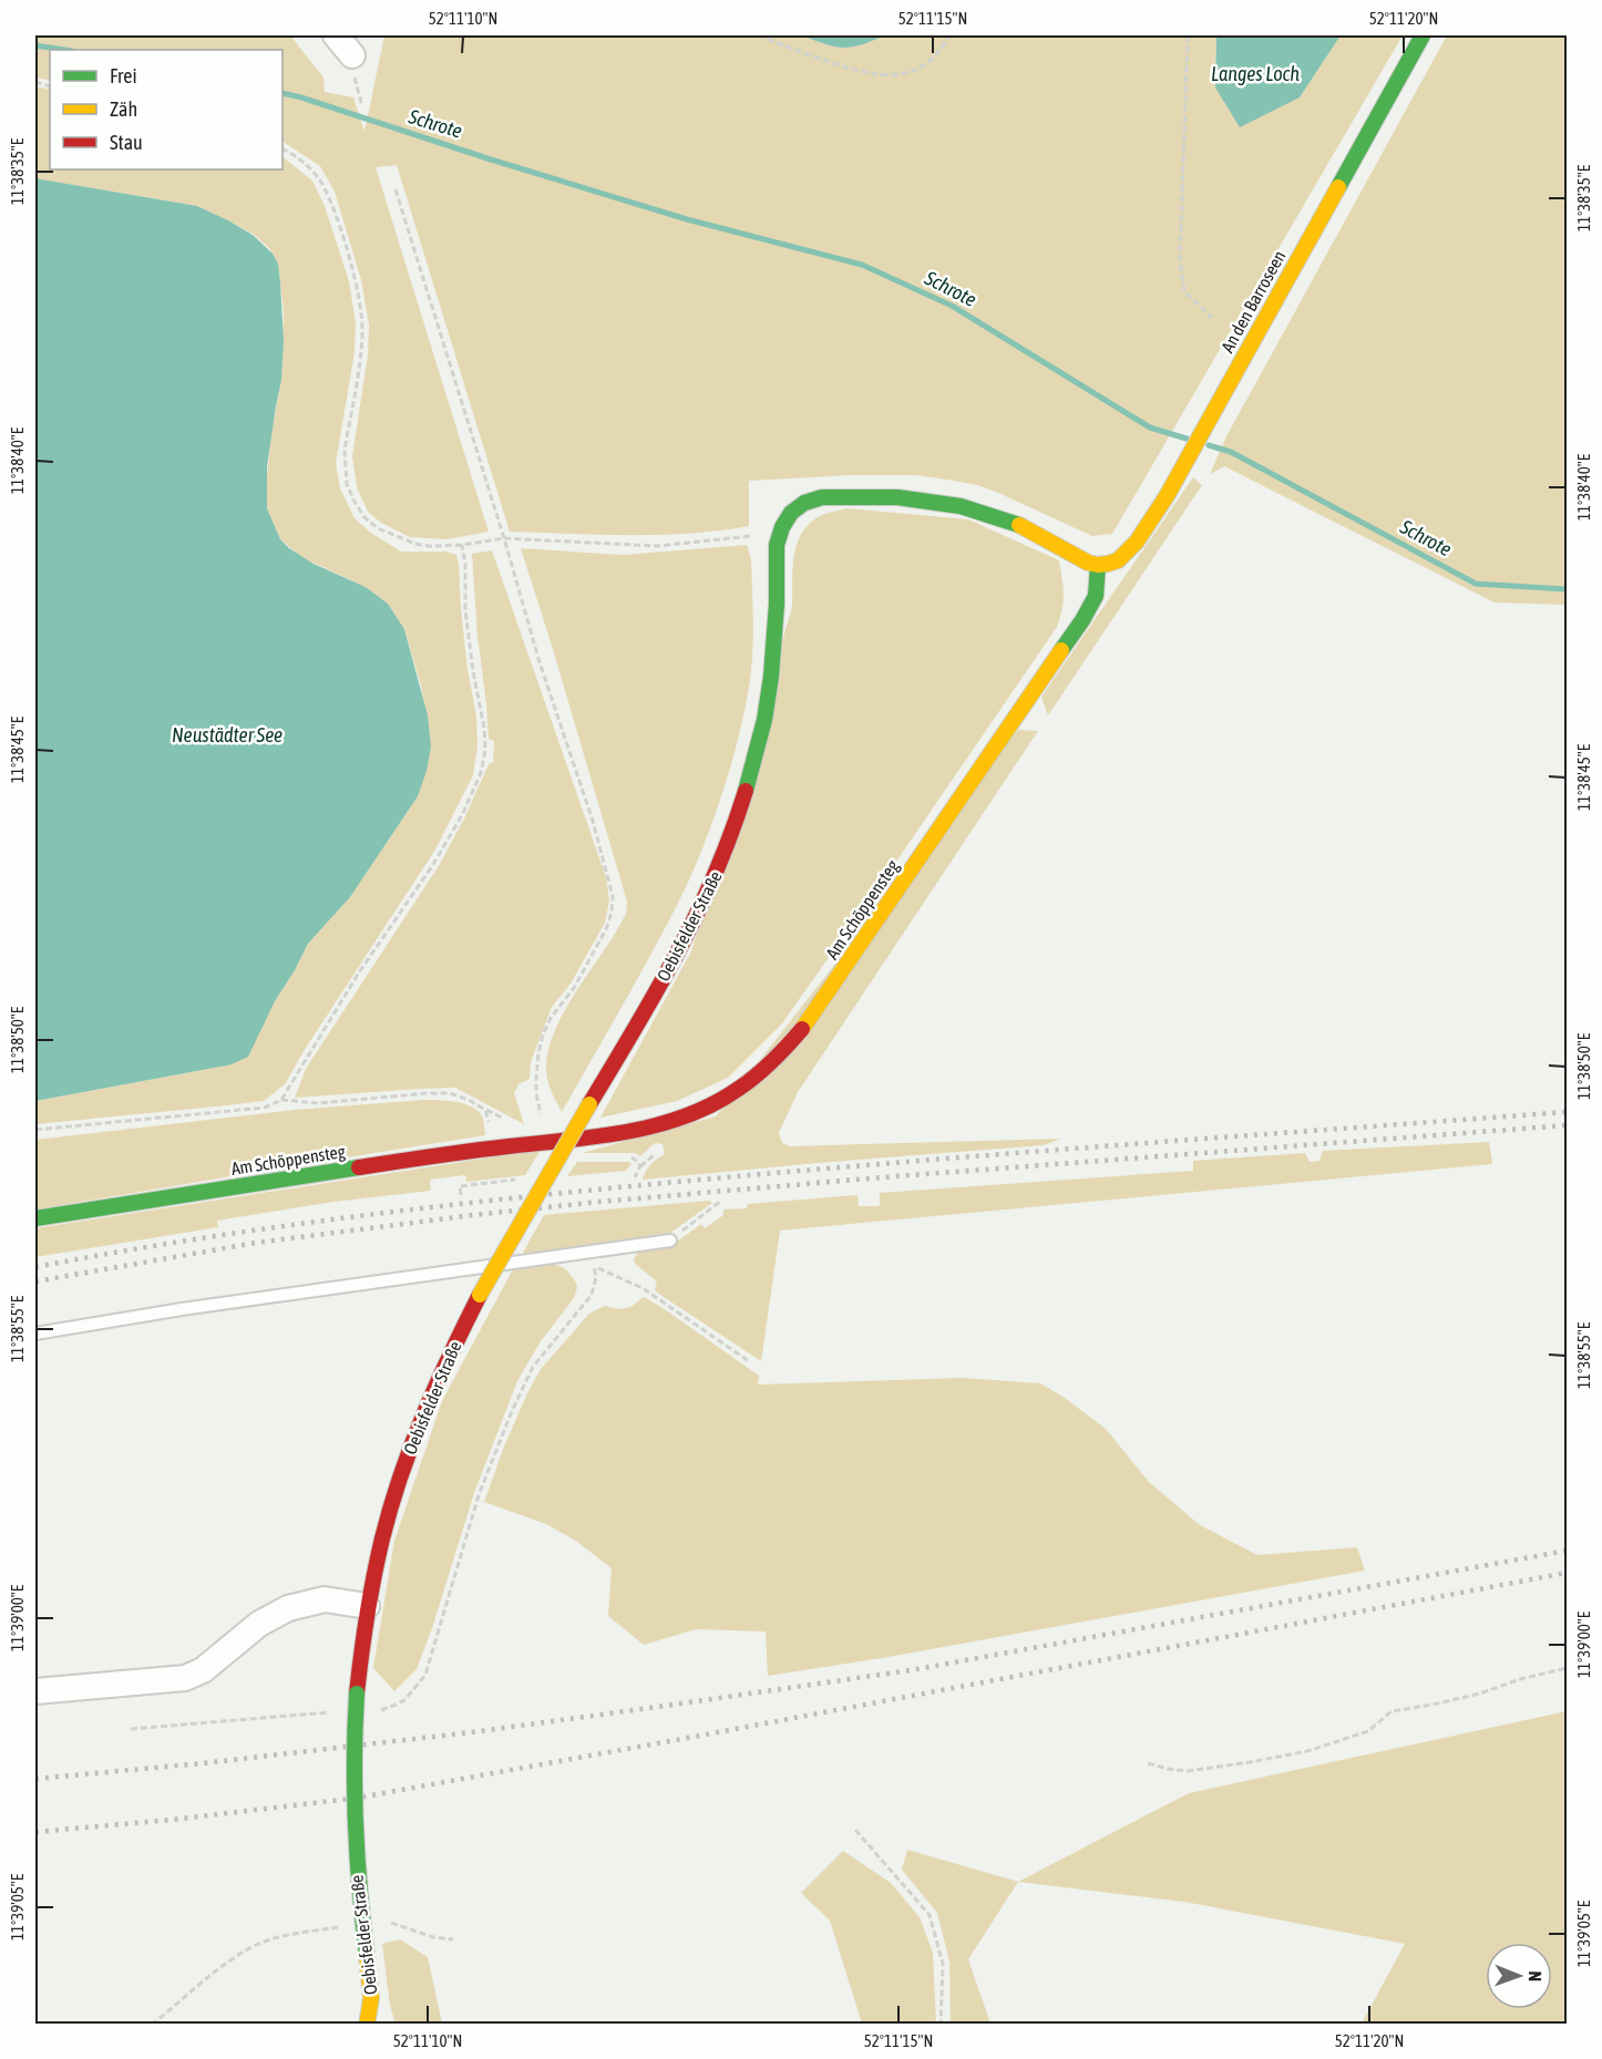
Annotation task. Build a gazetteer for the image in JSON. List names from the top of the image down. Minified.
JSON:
{"streets":{"street":["An den Barroseen","Am Schöppensteg","Oebisfelder Straße"]},"crossings":[["An den Barroseen","Am Schöppensteg"],["An den Barroseen","Oebisfelder Straße"],["Am Schöppensteg","Oebisfelder Straße"]],"water":["Langes Loch","Schrote","Neustädter See"],"legend":["Frei","Zäh","Stau"],"north":"right","coordinates":["52°11'10\"N","52°11'15\"N","52°11'20\"N","11°38'35\"E","11°38'40\"E","11°38'45\"E","11°38'50\"E","11°38'55\"E","11°39'00\"E","11°39'05\"E"]}
